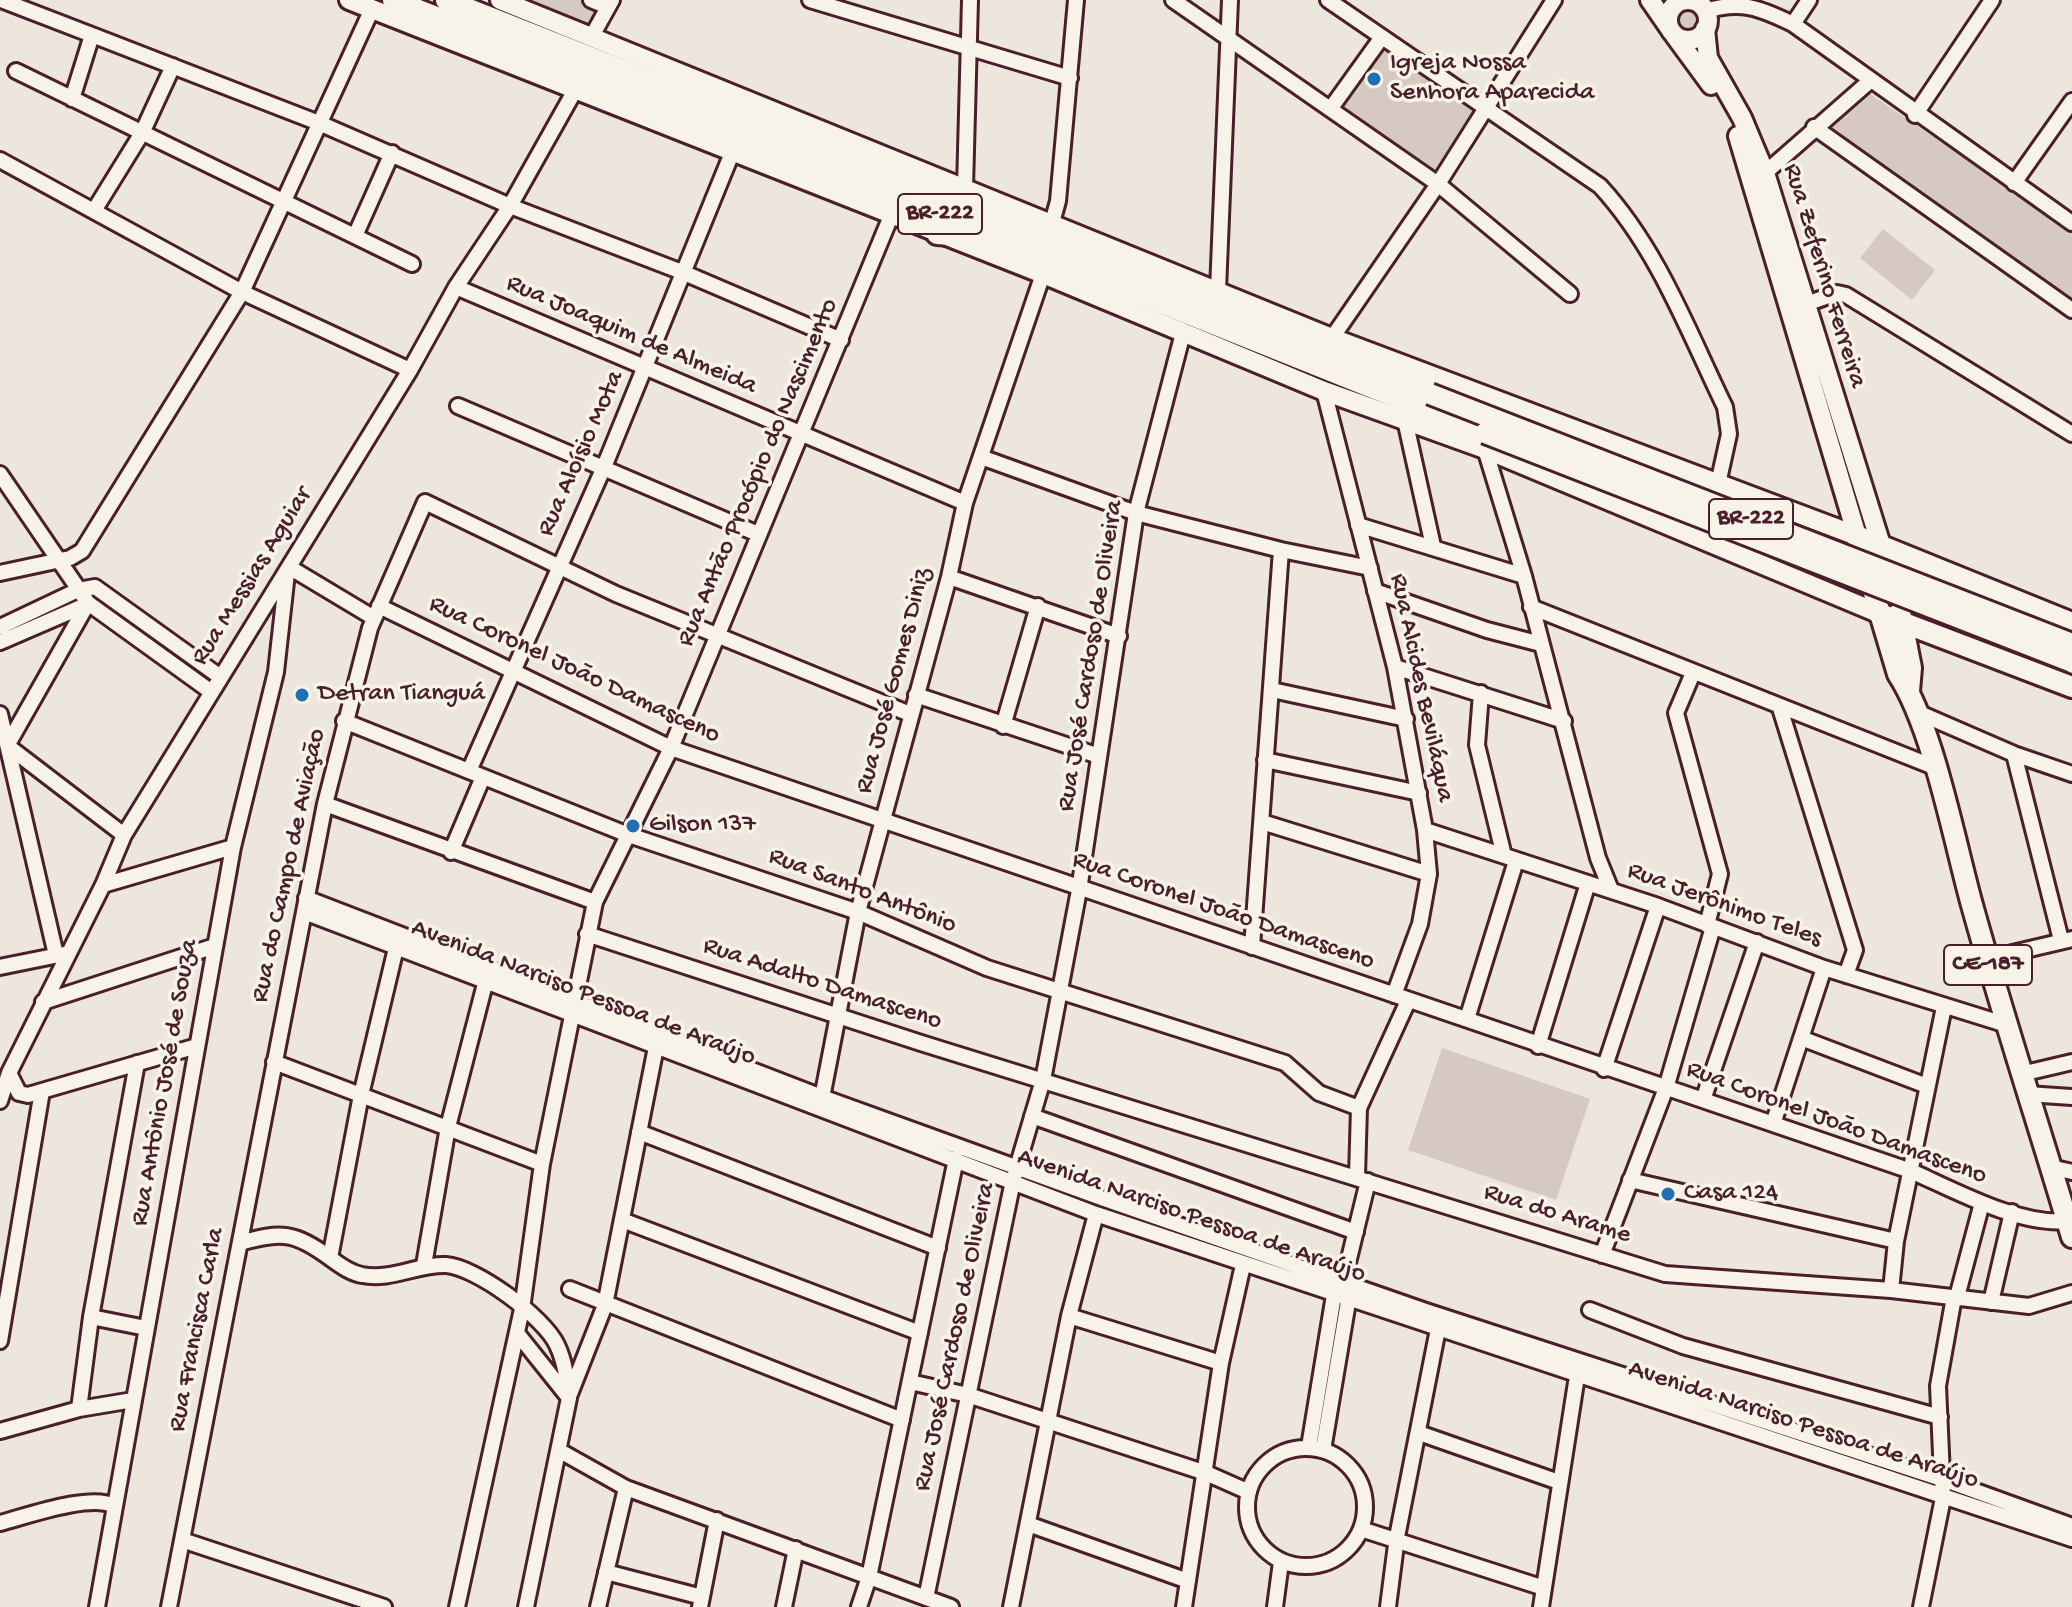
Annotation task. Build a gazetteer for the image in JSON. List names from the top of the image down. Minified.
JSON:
{"streets":{"highway":["BR-222","CE-187"],"main road":["Rua Zeferino Ferreira"],"street":["Rua Joaquim de Almeida","Rua Aloísio Mota","Rua Antão Procópio do Nascimento","Rua Messias Aguiar","Rua José Cardoso de Oliveira","Rua Coronel João Damasceno","Rua José Gomes Diniz","Rua Alcides Beviláqua","Rua do Campo de Aviação","Rua Santo Antônio","Rua Jerônimo Teles","Rua Adalto Damasceno","Avenida Narciso Pessoa de Araújo","Rua Antônio José de Souza","Rua do Arame","Rua Francisca Carla"]},"crossings":[["BR-222","Rua Zeferino Ferreira"],["BR-222","CE-187"],["Rua Zeferino Ferreira","CE-187"],["Rua Joaquim de Almeida","Rua Aloísio Mota"],["Rua Joaquim de Almeida","Rua Antão Procópio do Nascimento"],["Rua Joaquim de Almeida","Rua Messias Aguiar"],["Rua Joaquim de Almeida","Rua José Gomes Diniz"],["Rua Aloísio Mota","Rua Coronel João Damasceno"],["Rua Aloísio Mota","Rua do Campo de Aviação"],["Rua Aloísio Mota","Rua Santo Antônio"],["Rua Antão Procópio do Nascimento","Rua Coronel João Damasceno"],["Rua Antão Procópio do Nascimento","Rua Santo Antônio"],["Rua Antão Procópio do Nascimento","Rua Adalto Damasceno"],["Rua Antão Procópio do Nascimento","Avenida Narciso Pessoa de Araújo"],["Rua Messias Aguiar","Rua Coronel João Damasceno"],["Rua Messias Aguiar","Rua Antônio José de Souza"],["Rua José Cardoso de Oliveira","Rua Coronel João Damasceno"],["Rua José Cardoso de Oliveira","Rua Santo Antônio"],["Rua José Cardoso de Oliveira","Rua Adalto Damasceno"],["Rua José Cardoso de Oliveira","Avenida Narciso Pessoa de Araújo"],["Rua José Cardoso de Oliveira","Rua do Arame"],["Rua Coronel João Damasceno","Rua José Gomes Diniz"],["Rua Coronel João Damasceno","Rua Alcides Beviláqua"],["Rua Coronel João Damasceno","Rua do Campo de Aviação"],["Rua Coronel João Damasceno","CE-187"],["Rua Coronel João Damasceno","Rua Antônio José de Souza"],["Rua José Gomes Diniz","Rua Santo Antônio"],["Rua José Gomes Diniz","Rua Adalto Damasceno"],["Rua José Gomes Diniz","Avenida Narciso Pessoa de Araújo"],["Rua Alcides Beviláqua","Rua Santo Antônio"],["Rua Alcides Beviláqua","Rua Jerônimo Teles"],["Rua Alcides Beviláqua","Avenida Narciso Pessoa de Araújo"],["Rua Alcides Beviláqua","Rua do Arame"],["Rua do Campo de Aviação","Rua Santo Antônio"],["Rua do Campo de Aviação","Avenida Narciso Pessoa de Araújo"],["Rua do Campo de Aviação","Rua Francisca Carla"],["Rua Jerônimo Teles","CE-187"],["Rua Adalto Damasceno","Rua do Arame"]],"places":["Igreja Nossa Senhora Aparecida","Detran Tianguá","Gilson 137","Casa 124"]}
